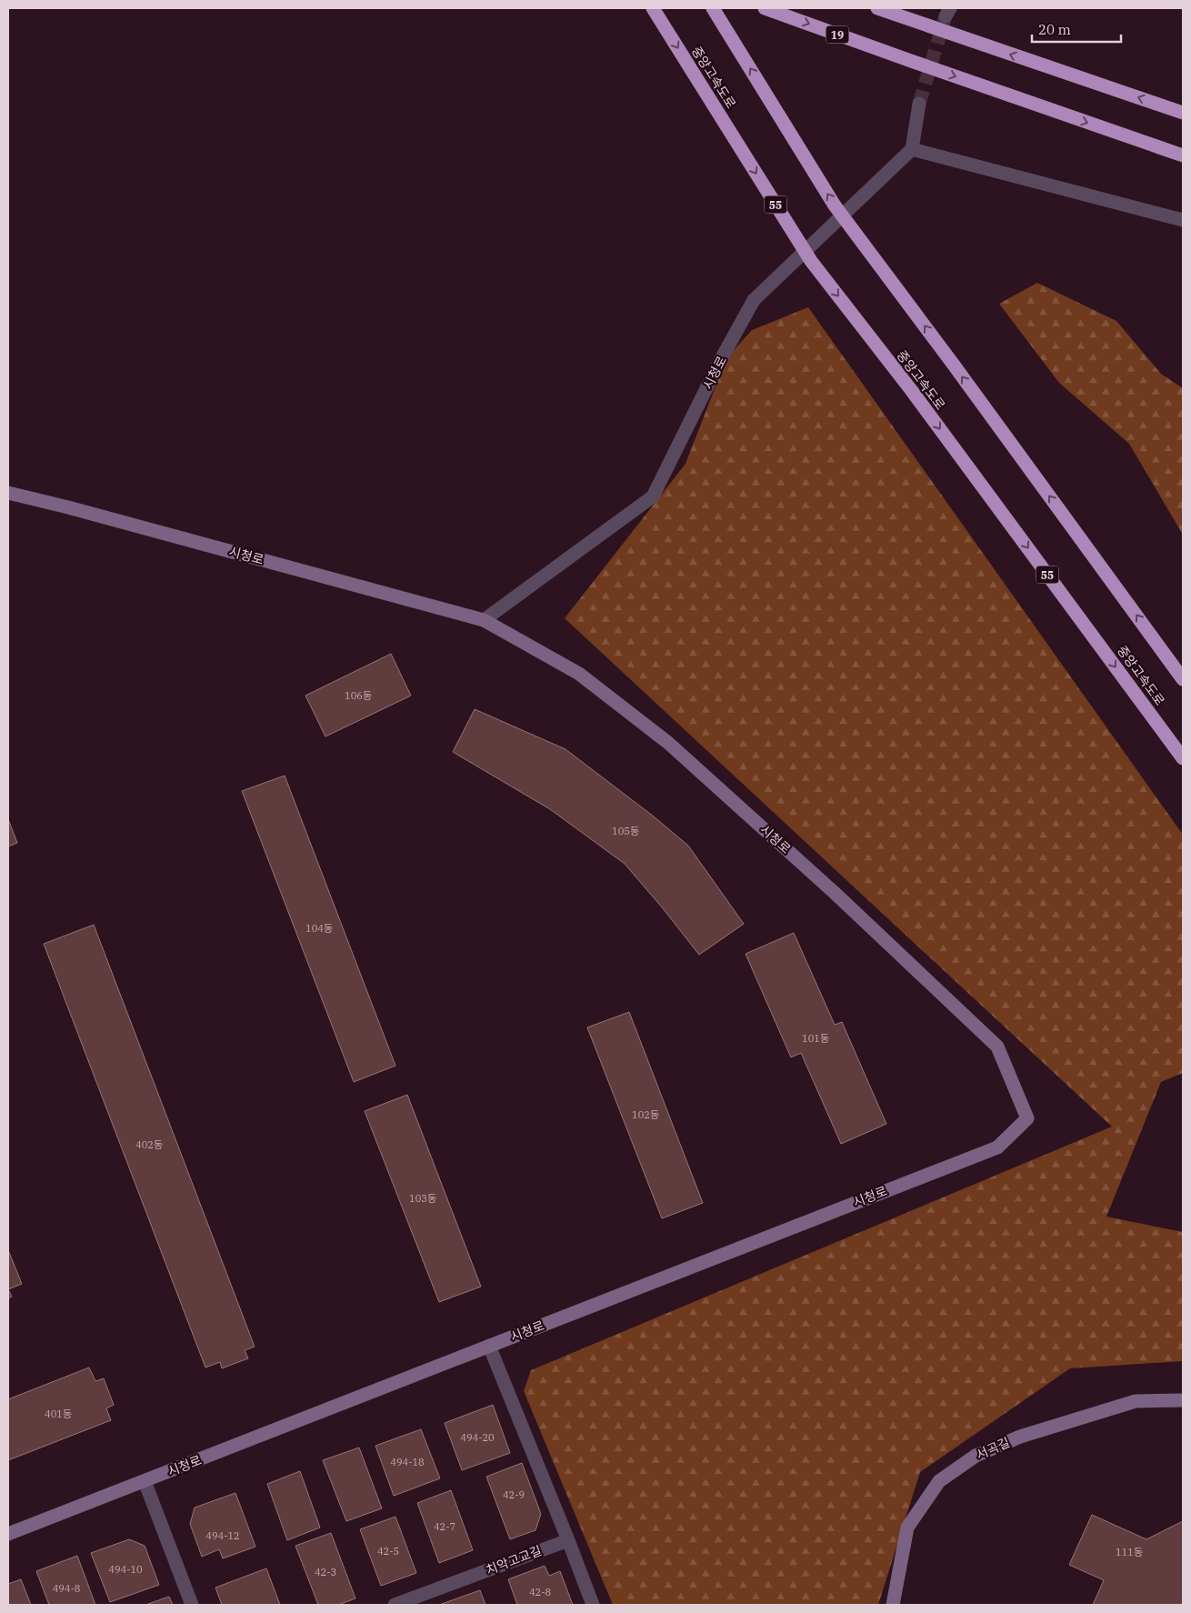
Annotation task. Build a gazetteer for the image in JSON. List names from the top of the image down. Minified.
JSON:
{"streets":{"highway":["19","중앙고속도로","55"],"street":["시청로","서곡길","치악고교길"]},"house_numbers":["106동","105동","104동","101동","102동","402동","103동","401동","494-20","494-18","42-9","42-7","494-12","42-5","111동","494-10","42-3","494-8","42-8"],"scale_bar":"20 m"}
